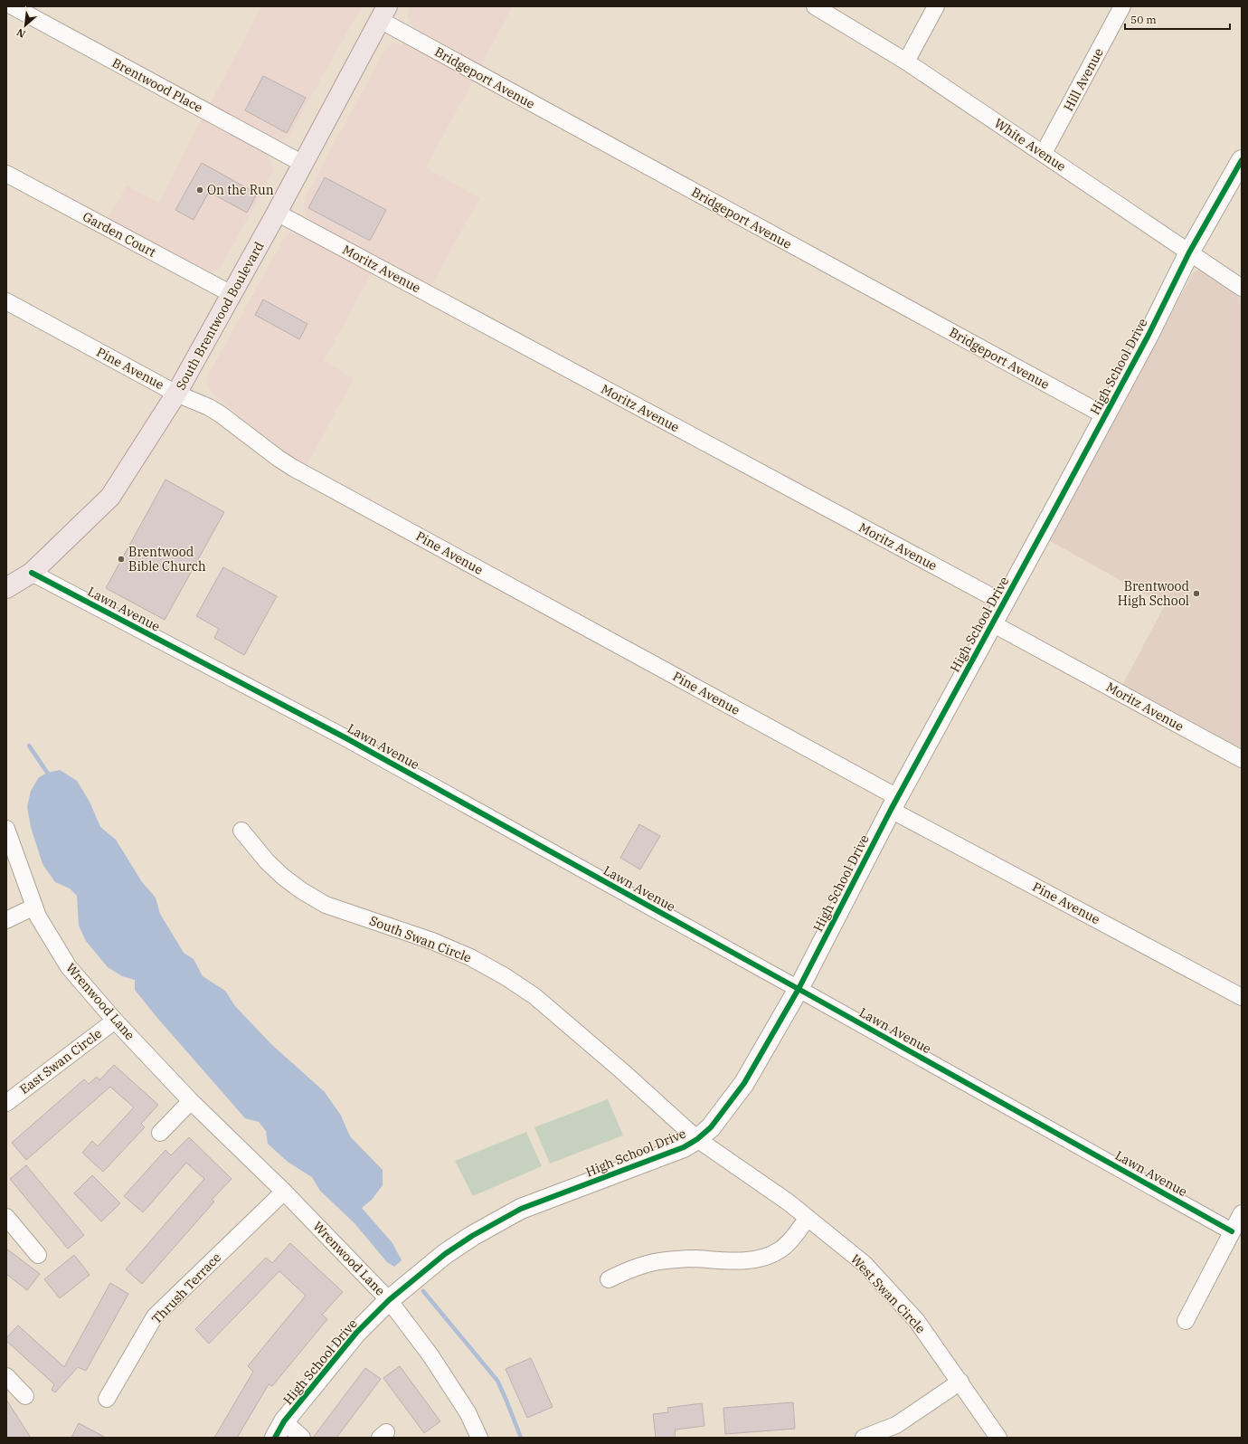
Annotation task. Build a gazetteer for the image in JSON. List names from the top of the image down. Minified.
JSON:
{"streets":{"main road":["South Brentwood Boulevard"],"street":["Bridgeport Avenue","Hill Avenue","Brentwood Place","White Avenue","Garden Court","Moritz Avenue","High School Drive","Pine Avenue","Lawn Avenue","South Swan Circle","Wrenwood Lane","East Swan Circle","Thrush Terrace","West Swan Circle"]},"crossings":[["Bridgeport Avenue","South Brentwood Boulevard"],["Bridgeport Avenue","High School Drive"],["Hill Avenue","White Avenue"],["Brentwood Place","South Brentwood Boulevard"],["White Avenue","High School Drive"],["Garden Court","South Brentwood Boulevard"],["Moritz Avenue","South Brentwood Boulevard"],["Moritz Avenue","High School Drive"],["South Brentwood Boulevard","Pine Avenue"],["South Brentwood Boulevard","Lawn Avenue"],["High School Drive","Pine Avenue"],["High School Drive","Lawn Avenue"],["High School Drive","South Swan Circle"],["High School Drive","Wrenwood Lane"],["High School Drive","West Swan Circle"],["South Swan Circle","West Swan Circle"],["Wrenwood Lane","East Swan Circle"],["Wrenwood Lane","Thrush Terrace"]],"places":["On the Run","Brentwood Bible Church","Brentwood High School"],"scale_bar":"50 m","north":"bottom left"}
